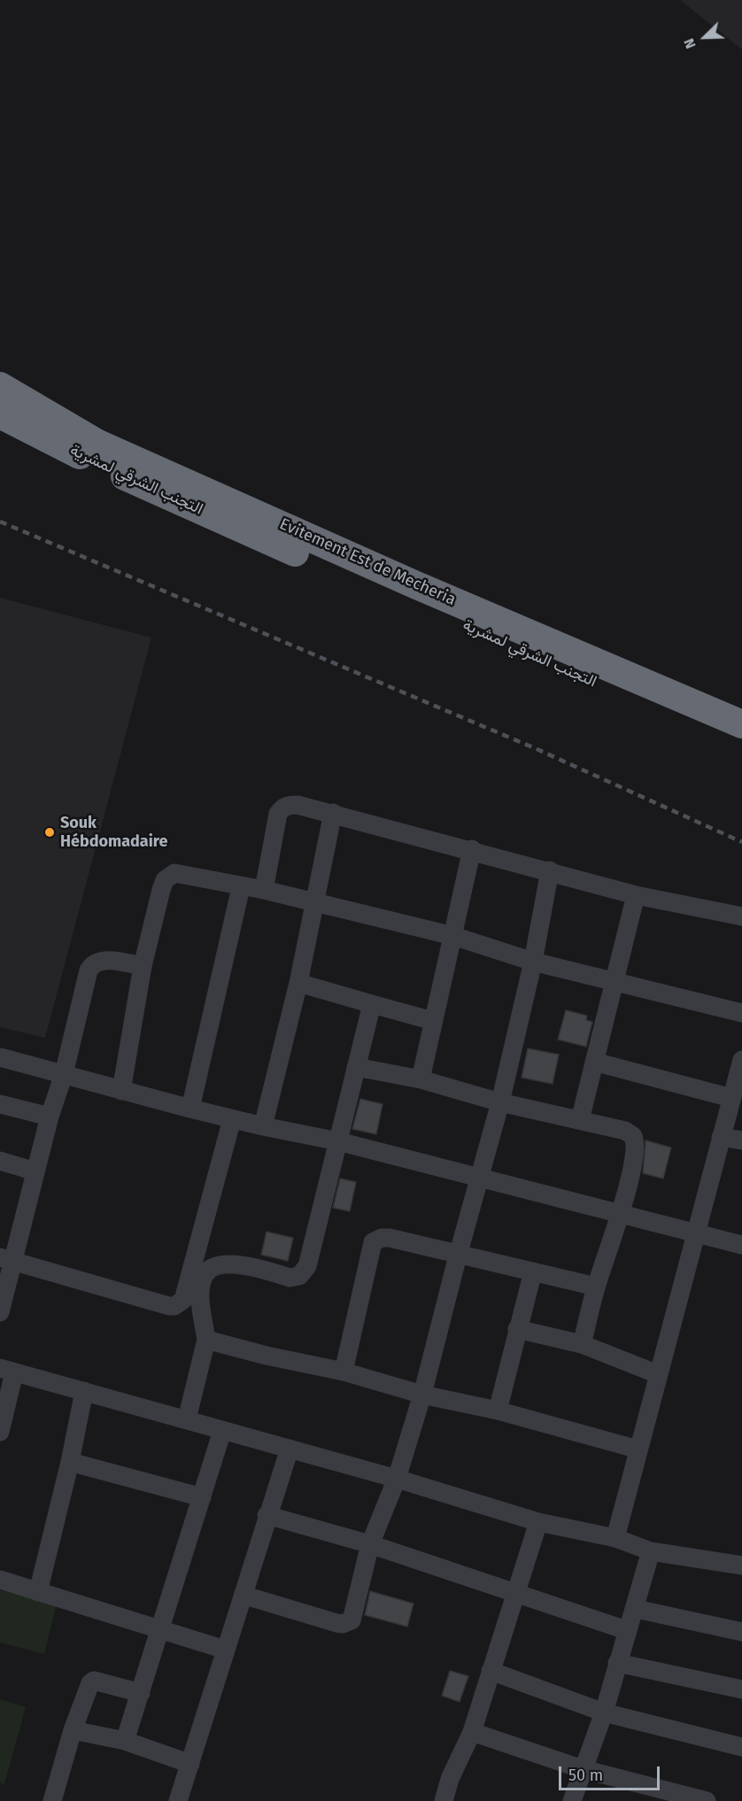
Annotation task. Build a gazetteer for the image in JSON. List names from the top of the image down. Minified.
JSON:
{"streets":{"highway":["التجنب الشرقي لمشرية","Evitement Est de Mecheria"]},"places":["Souk Hébdomadaire"],"scale_bar":"50 m","north":"bottom left"}
